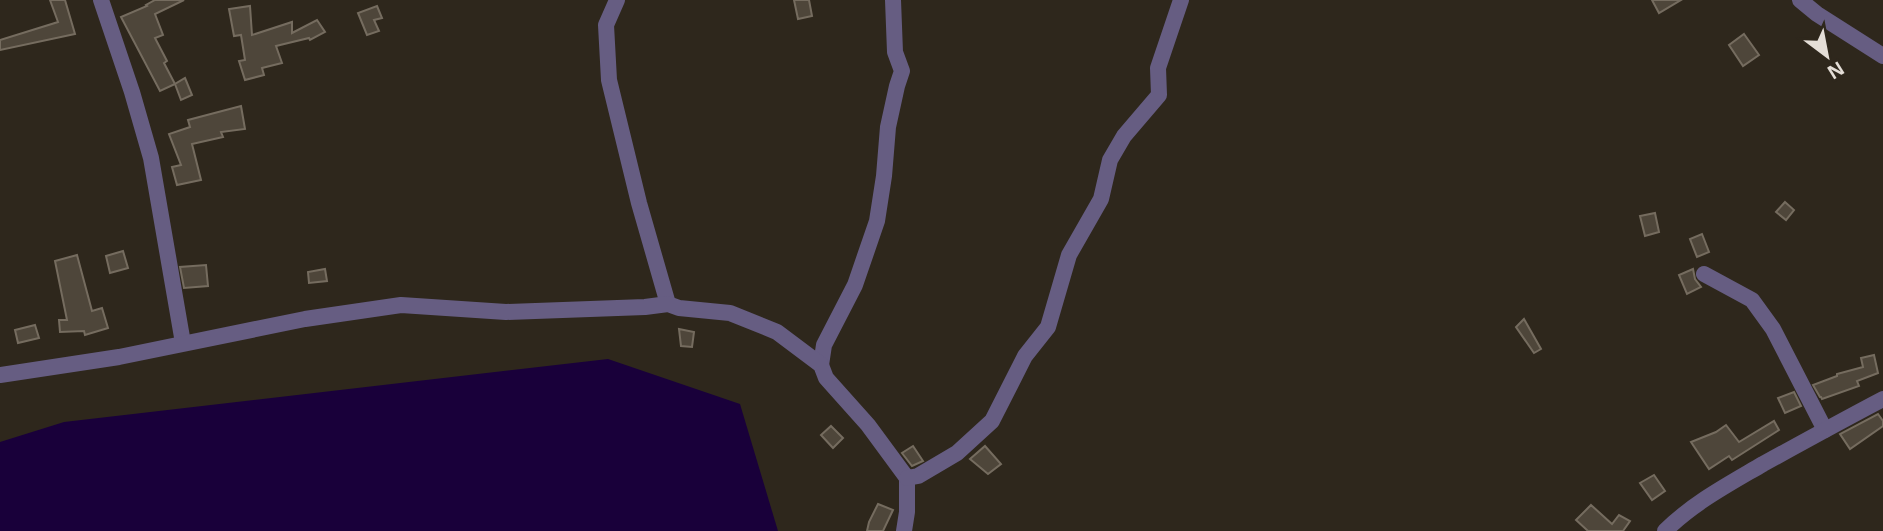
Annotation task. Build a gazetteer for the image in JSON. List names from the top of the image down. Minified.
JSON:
{"north":"bottom right"}
